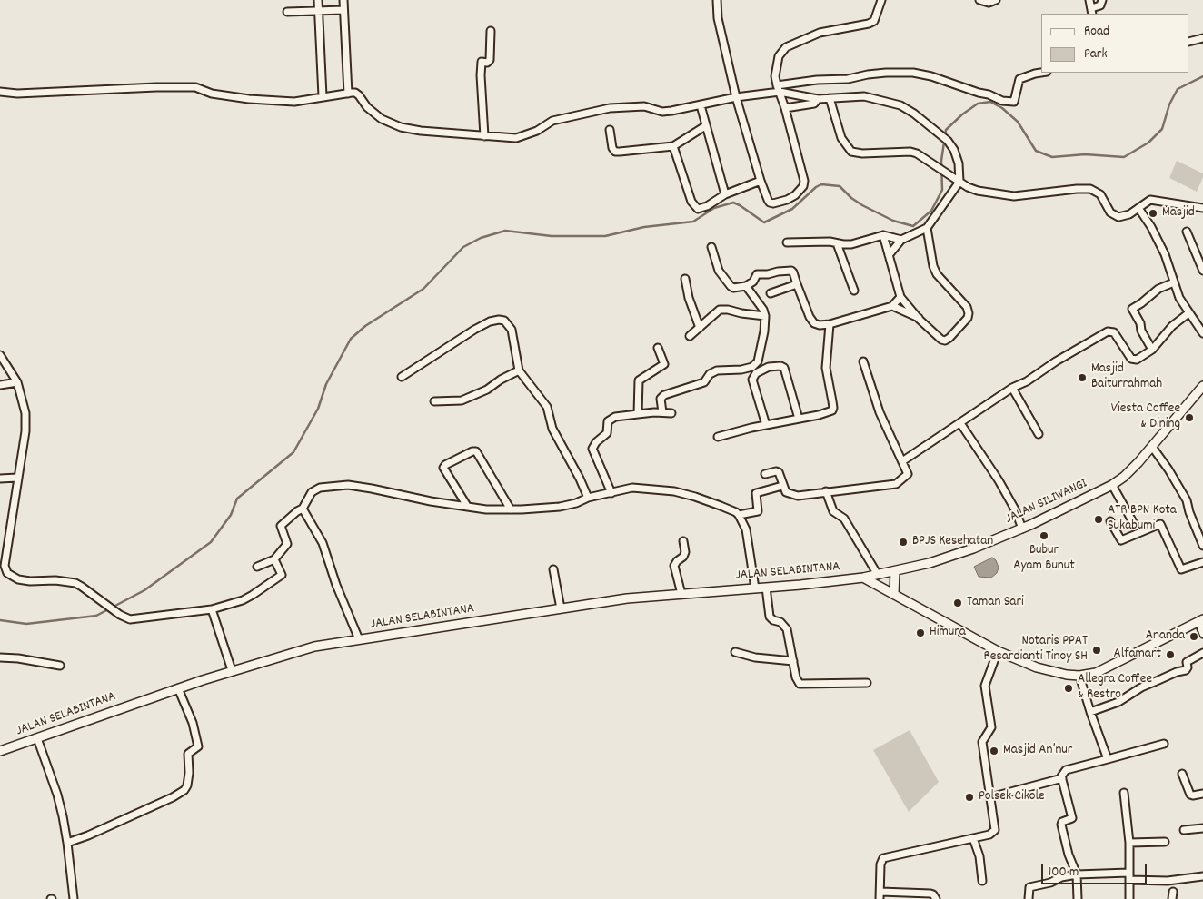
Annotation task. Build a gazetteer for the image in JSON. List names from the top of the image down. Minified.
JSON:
{"streets":{"street":["JALAN SILIWANGI","JALAN SELABINTANA"]},"crossings":[["JALAN SILIWANGI","JALAN SELABINTANA"]],"places":["Masjid","Masjid Baiturrahmah","Viesta Coffee & Dining","ATR BPN Kota Sukabumi","Bubur Ayam Bunut","BPJS Kesehatan","Taman Sari","Himura","Ananda","Notaris PPAT Resardianti Tinoy SH","Alfamart","Allegra Coffee & Restro","Masjid An’nur","Polsek Cikole"],"legend":["Road","Park"],"scale_bar":"100 m"}
